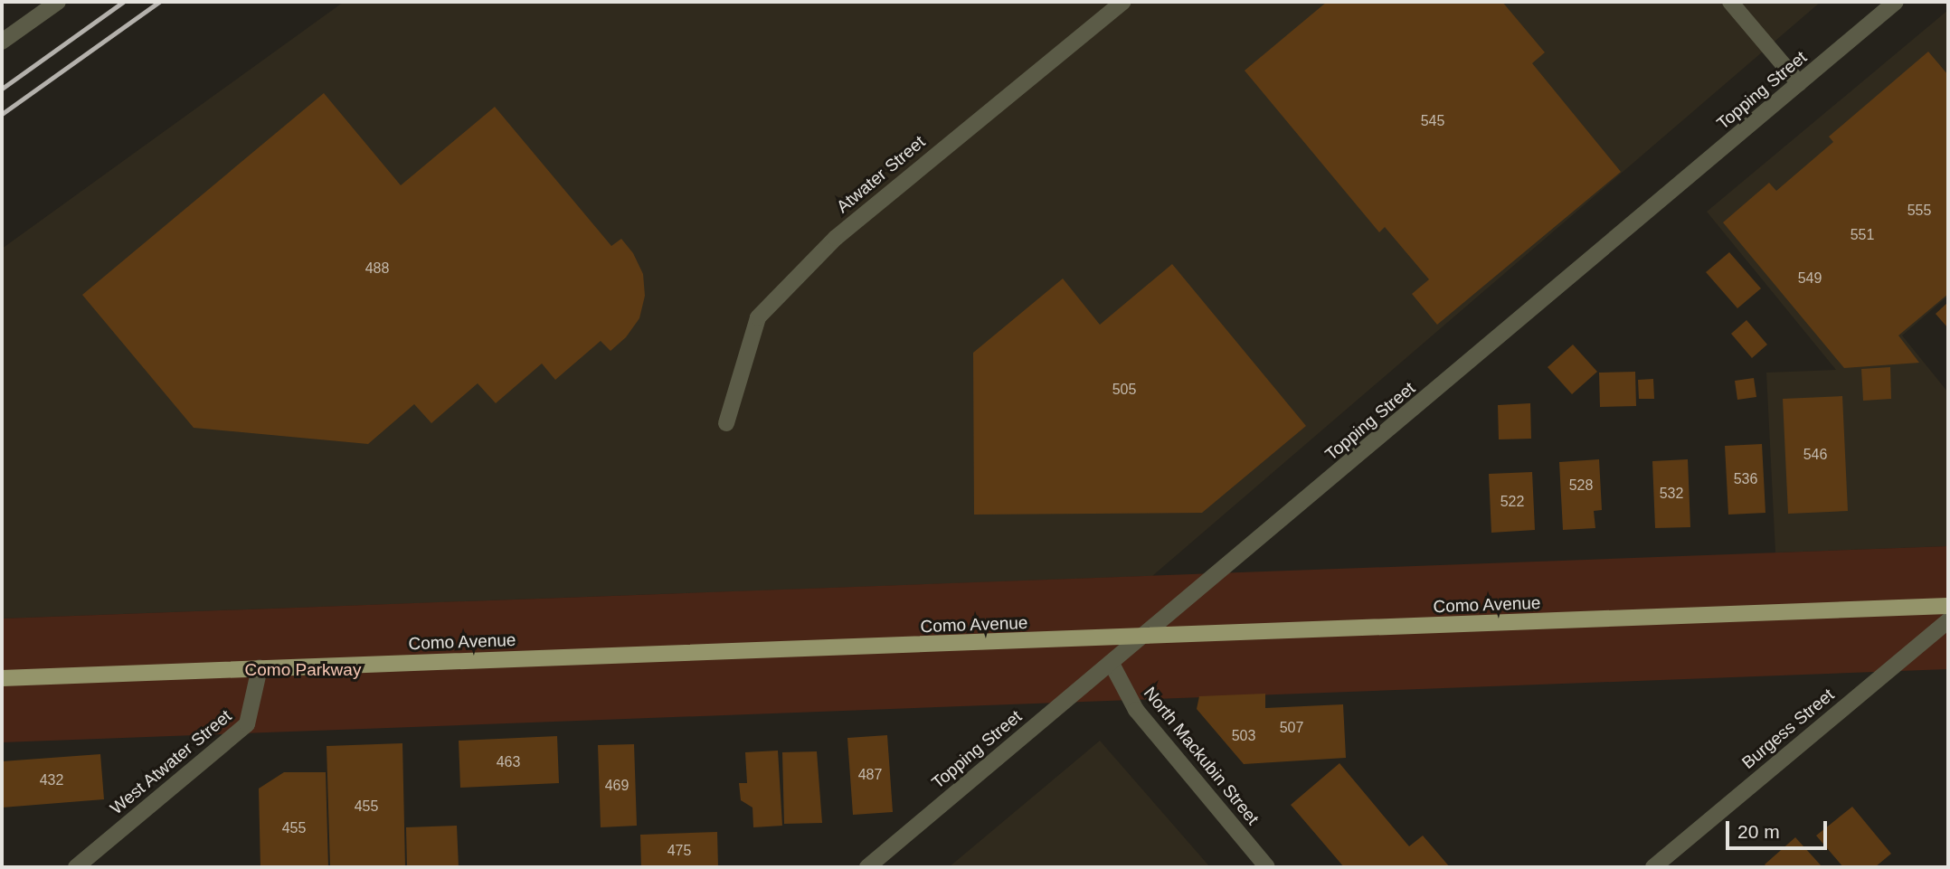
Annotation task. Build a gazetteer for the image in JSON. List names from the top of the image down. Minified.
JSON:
{"streets":{"main road":["Como Avenue"],"street":["Topping Street","Atwater Street","Burgess Street","North Mackubin Street","West Atwater Street"]},"crossings":[["Topping Street","Como Avenue"],["Topping Street","North Mackubin Street"],["Como Avenue","West Atwater Street"]],"parks":["Como Parkway"],"house_numbers":["545","555","551","488","549","505","546","536","528","532","522","507","503","463","487","432","469","455","455","475"],"scale_bar":"20 m"}
